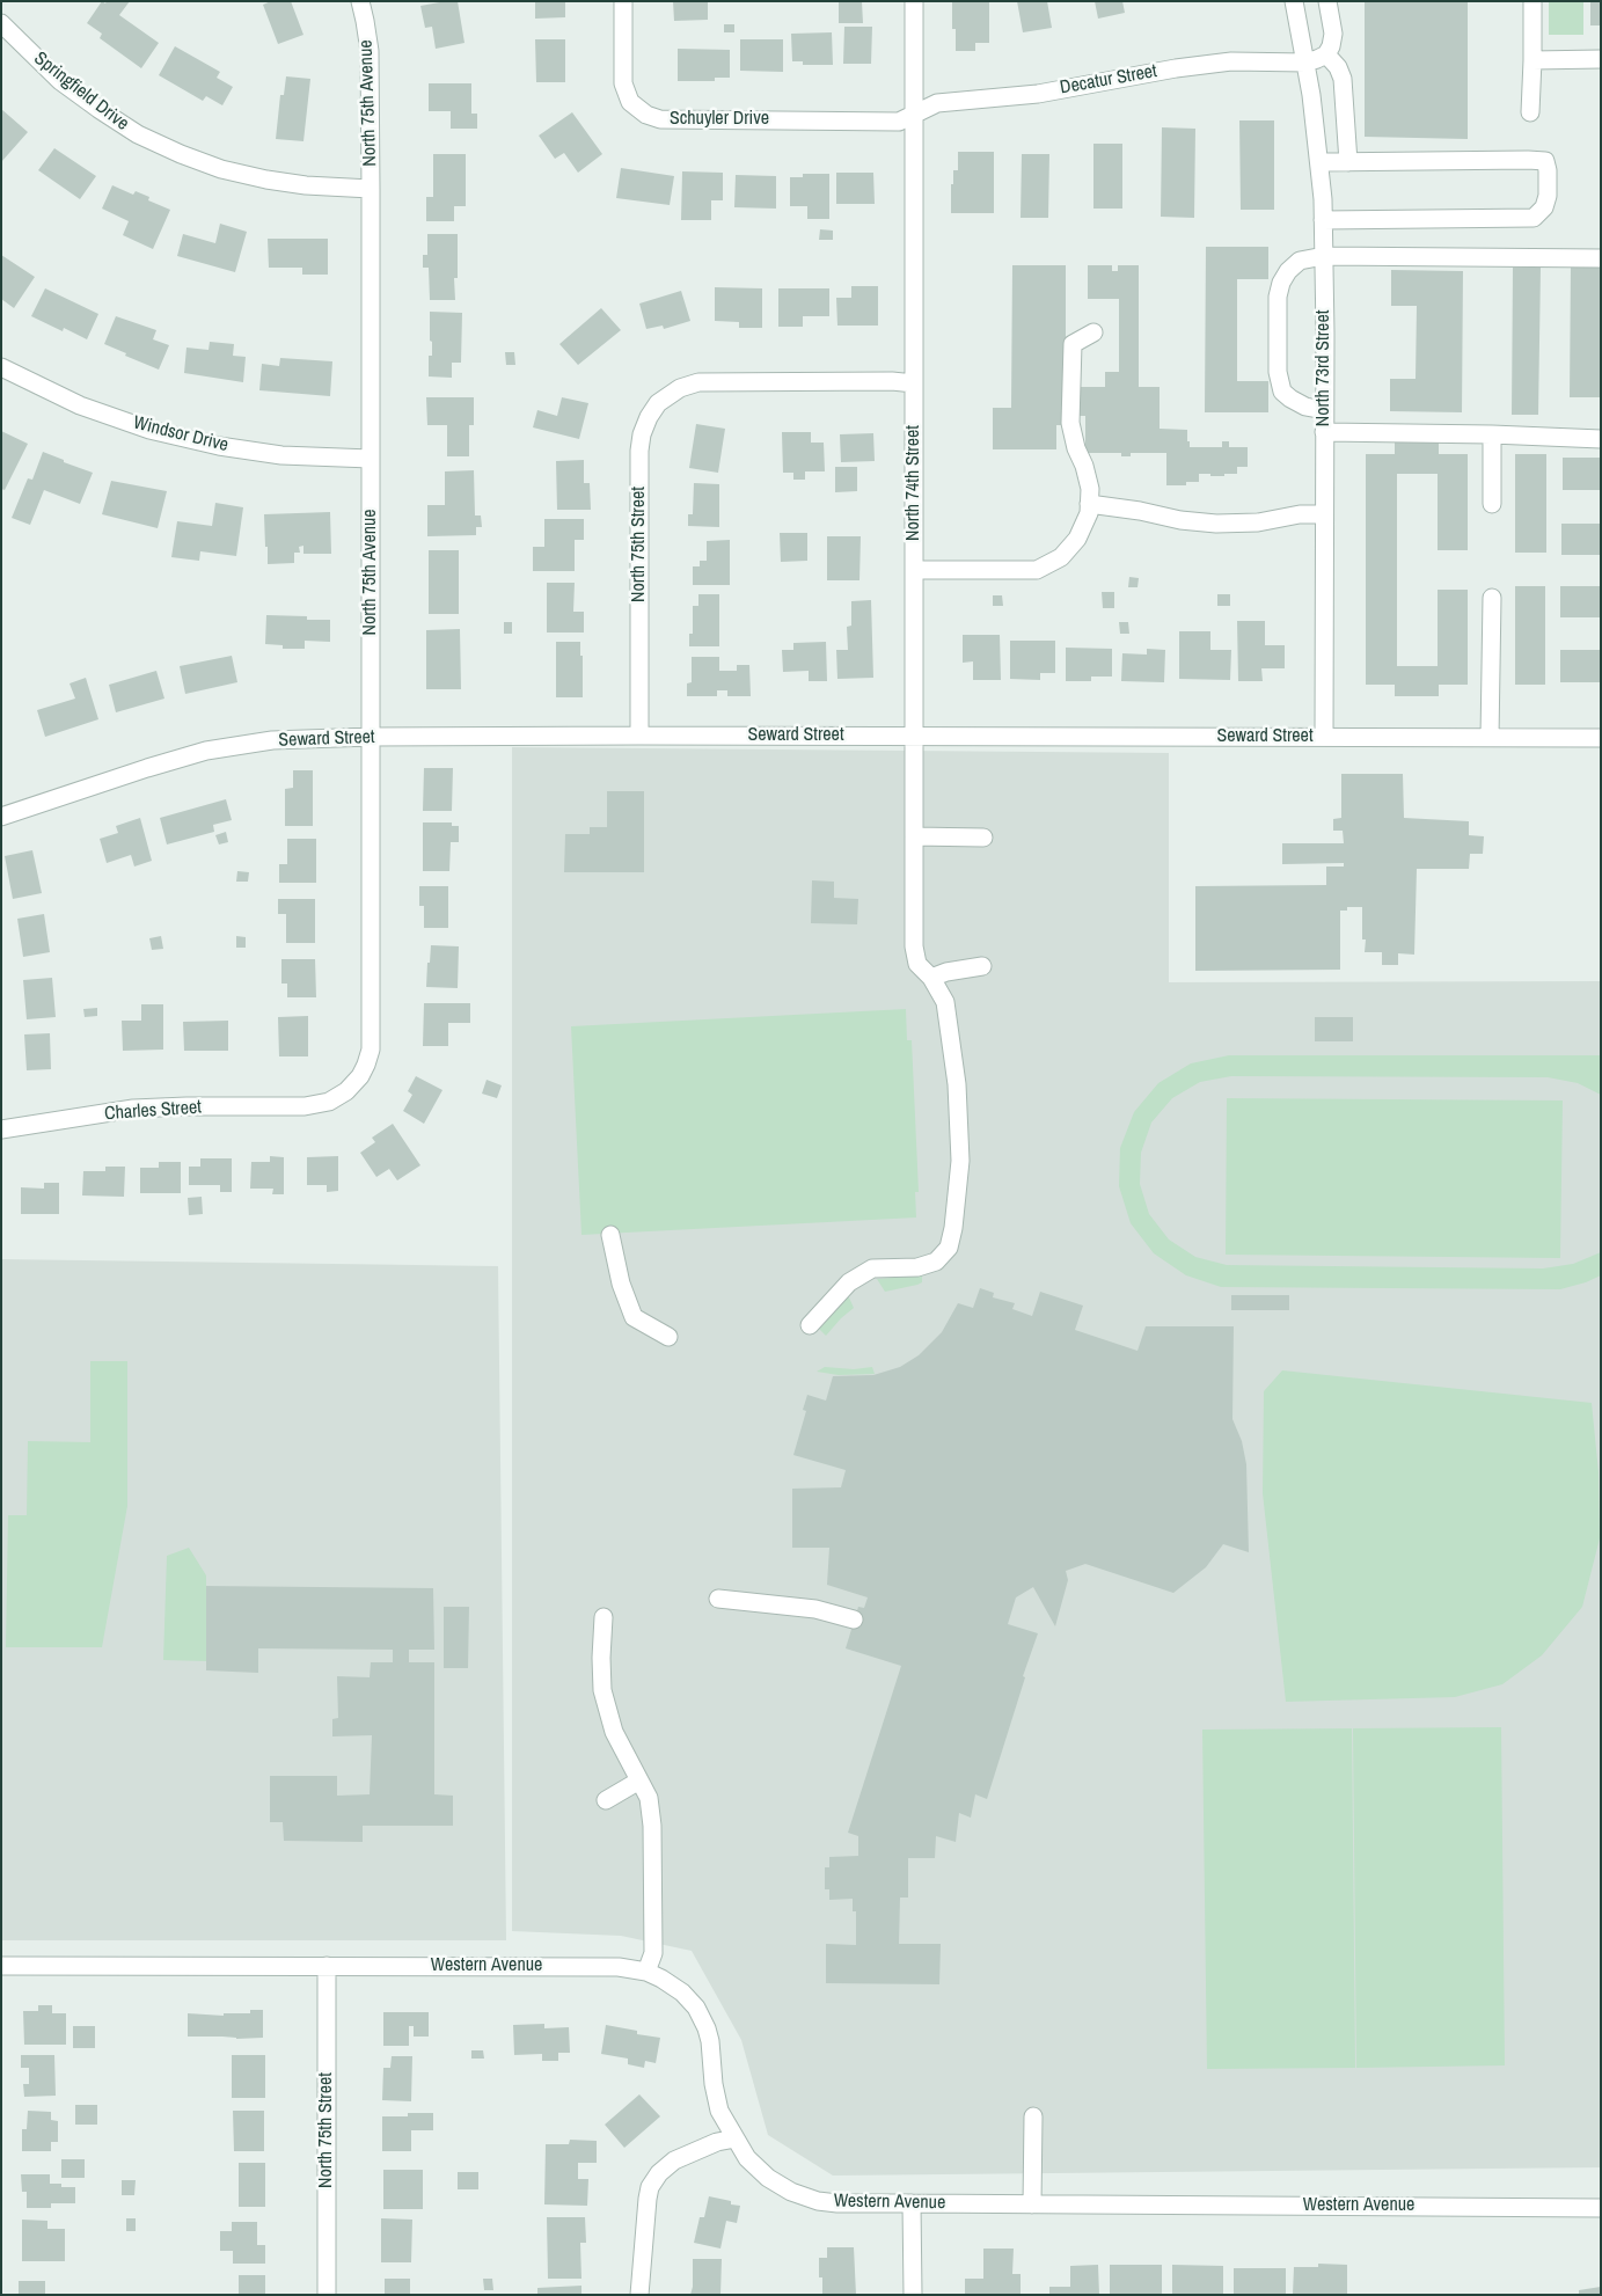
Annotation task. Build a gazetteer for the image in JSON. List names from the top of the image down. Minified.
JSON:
{"streets":{"street":["Decatur Street","Springfield Drive","North 75th Avenue","Schuyler Drive","North 73rd Street","Windsor Drive","North 74th Street","North 75th Street","Seward Street","Charles Street","Western Avenue"]},"crossings":[["Decatur Street","Schuyler Drive"],["Decatur Street","North 73rd Street"],["Decatur Street","North 74th Street"],["Springfield Drive","North 75th Avenue"],["North 75th Avenue","Windsor Drive"],["North 75th Avenue","Seward Street"],["North 75th Avenue","Charles Street"],["Schuyler Drive","North 74th Street"],["North 73rd Street","Seward Street"],["North 74th Street","North 75th Street"],["North 74th Street","Seward Street"],["North 75th Street","Seward Street"],["North 75th Street","Western Avenue"]]}
